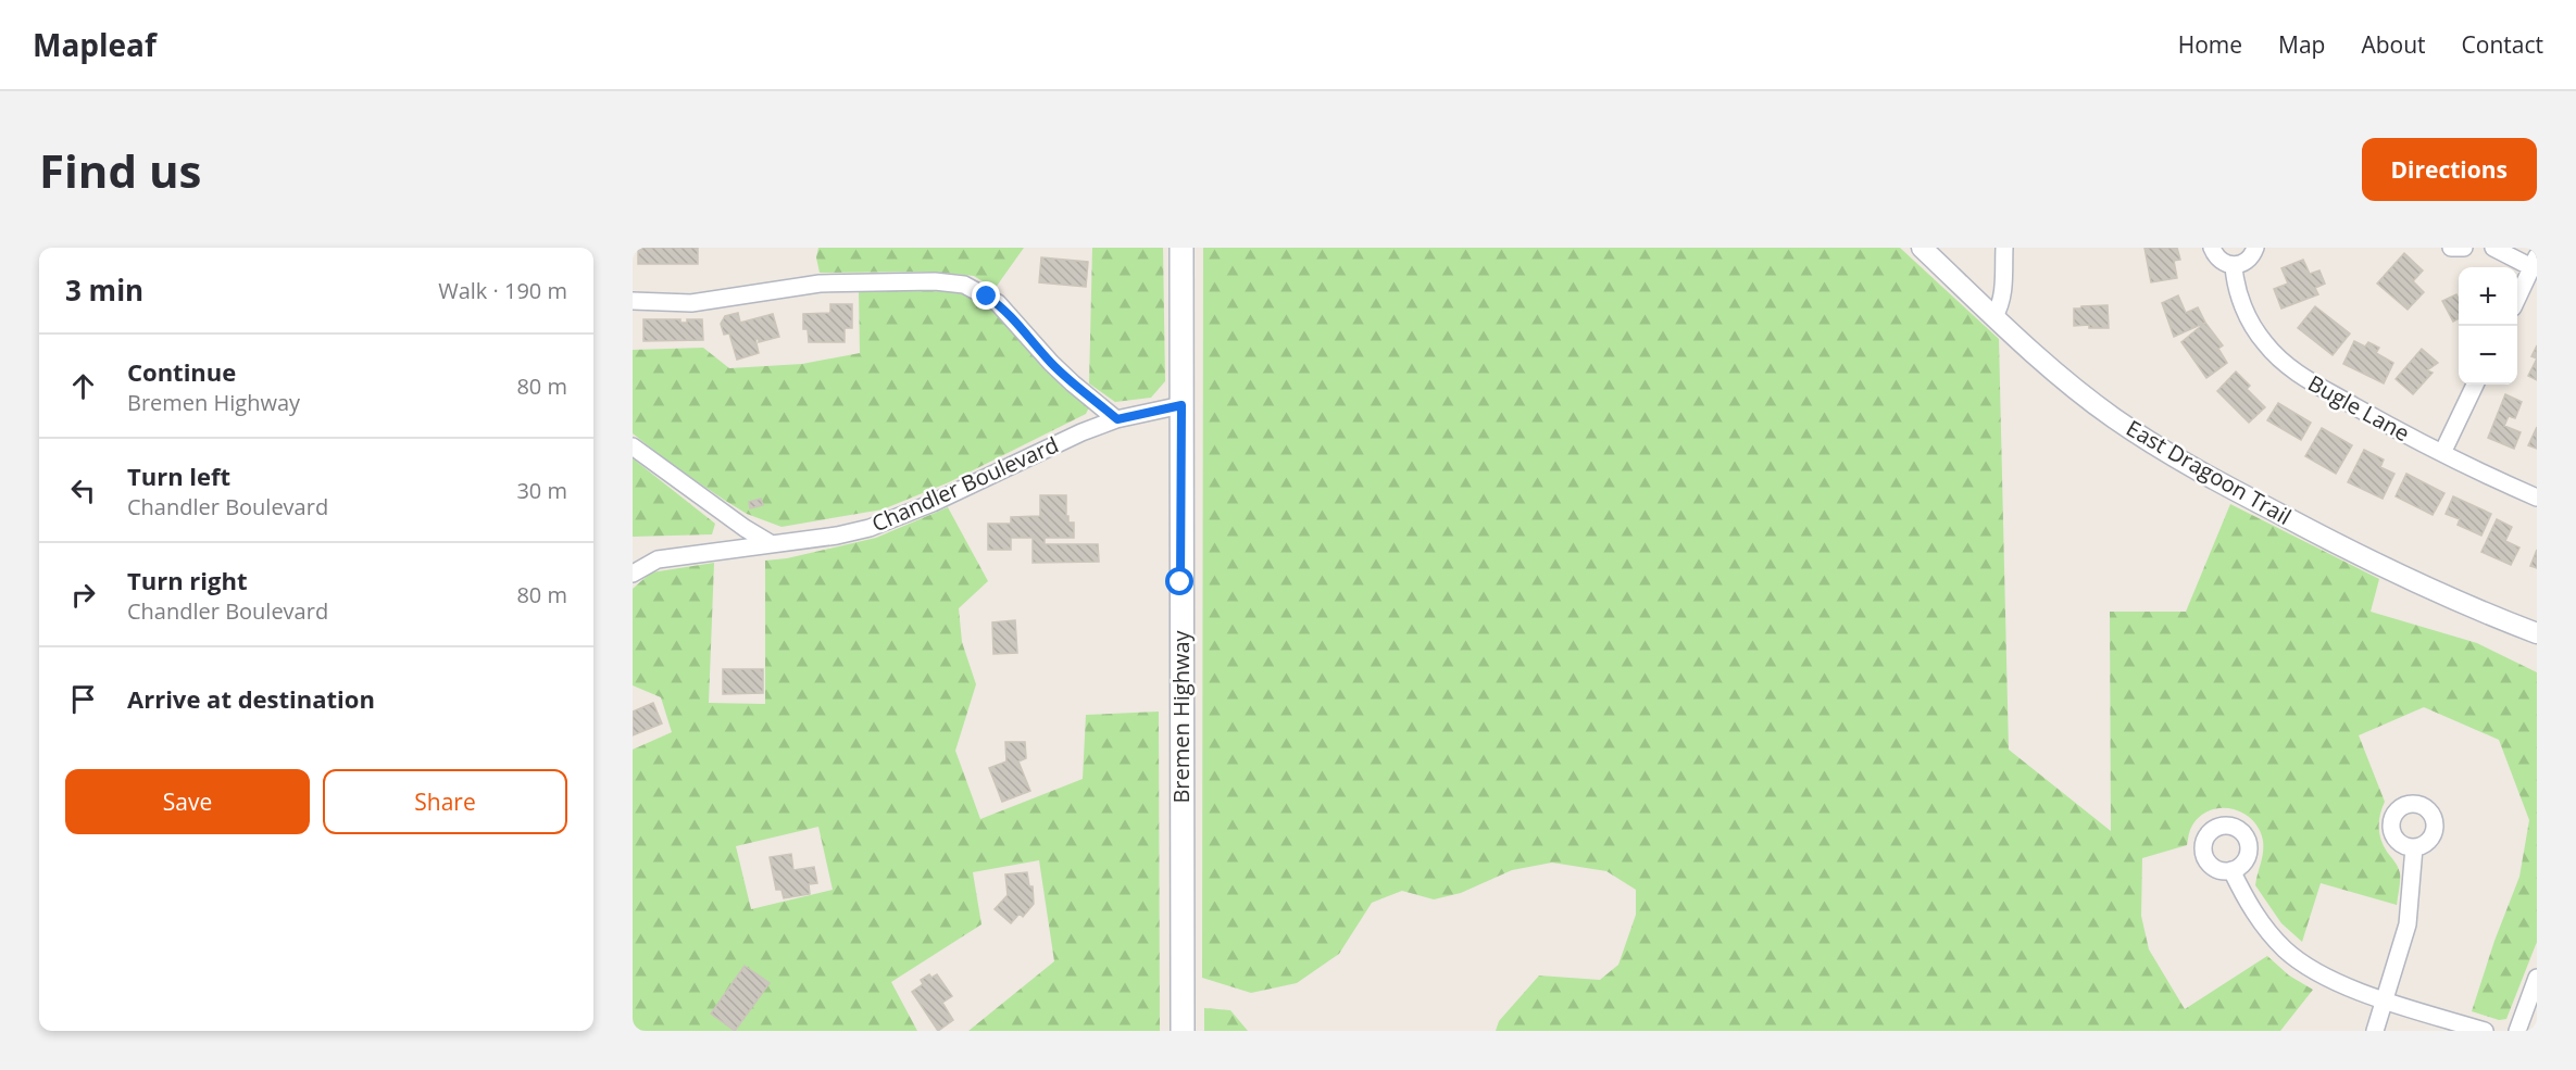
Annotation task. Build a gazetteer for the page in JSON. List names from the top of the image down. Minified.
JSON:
{"streets":{"main road":["Bremen Highway"],"street":["Bugle Lane","East Dragoon Trail","Chandler Boulevard"]},"crossings":[["Chandler Boulevard","Bremen Highway"]],"page":{"header":"Mapleaf","nav":["Home","Map","About","Contact"],"buttons":["Directions",["Save","Share"]],"title":"Find us","heading":["3 min","Walk · 190 m"],"map_buttons":["+","−"],"list":[["Continue","Bremen Highway","80 m"],["Turn left","Chandler Boulevard","30 m"],["Turn right","Chandler Boulevard","80 m"],"Arrive at destination"]}}
